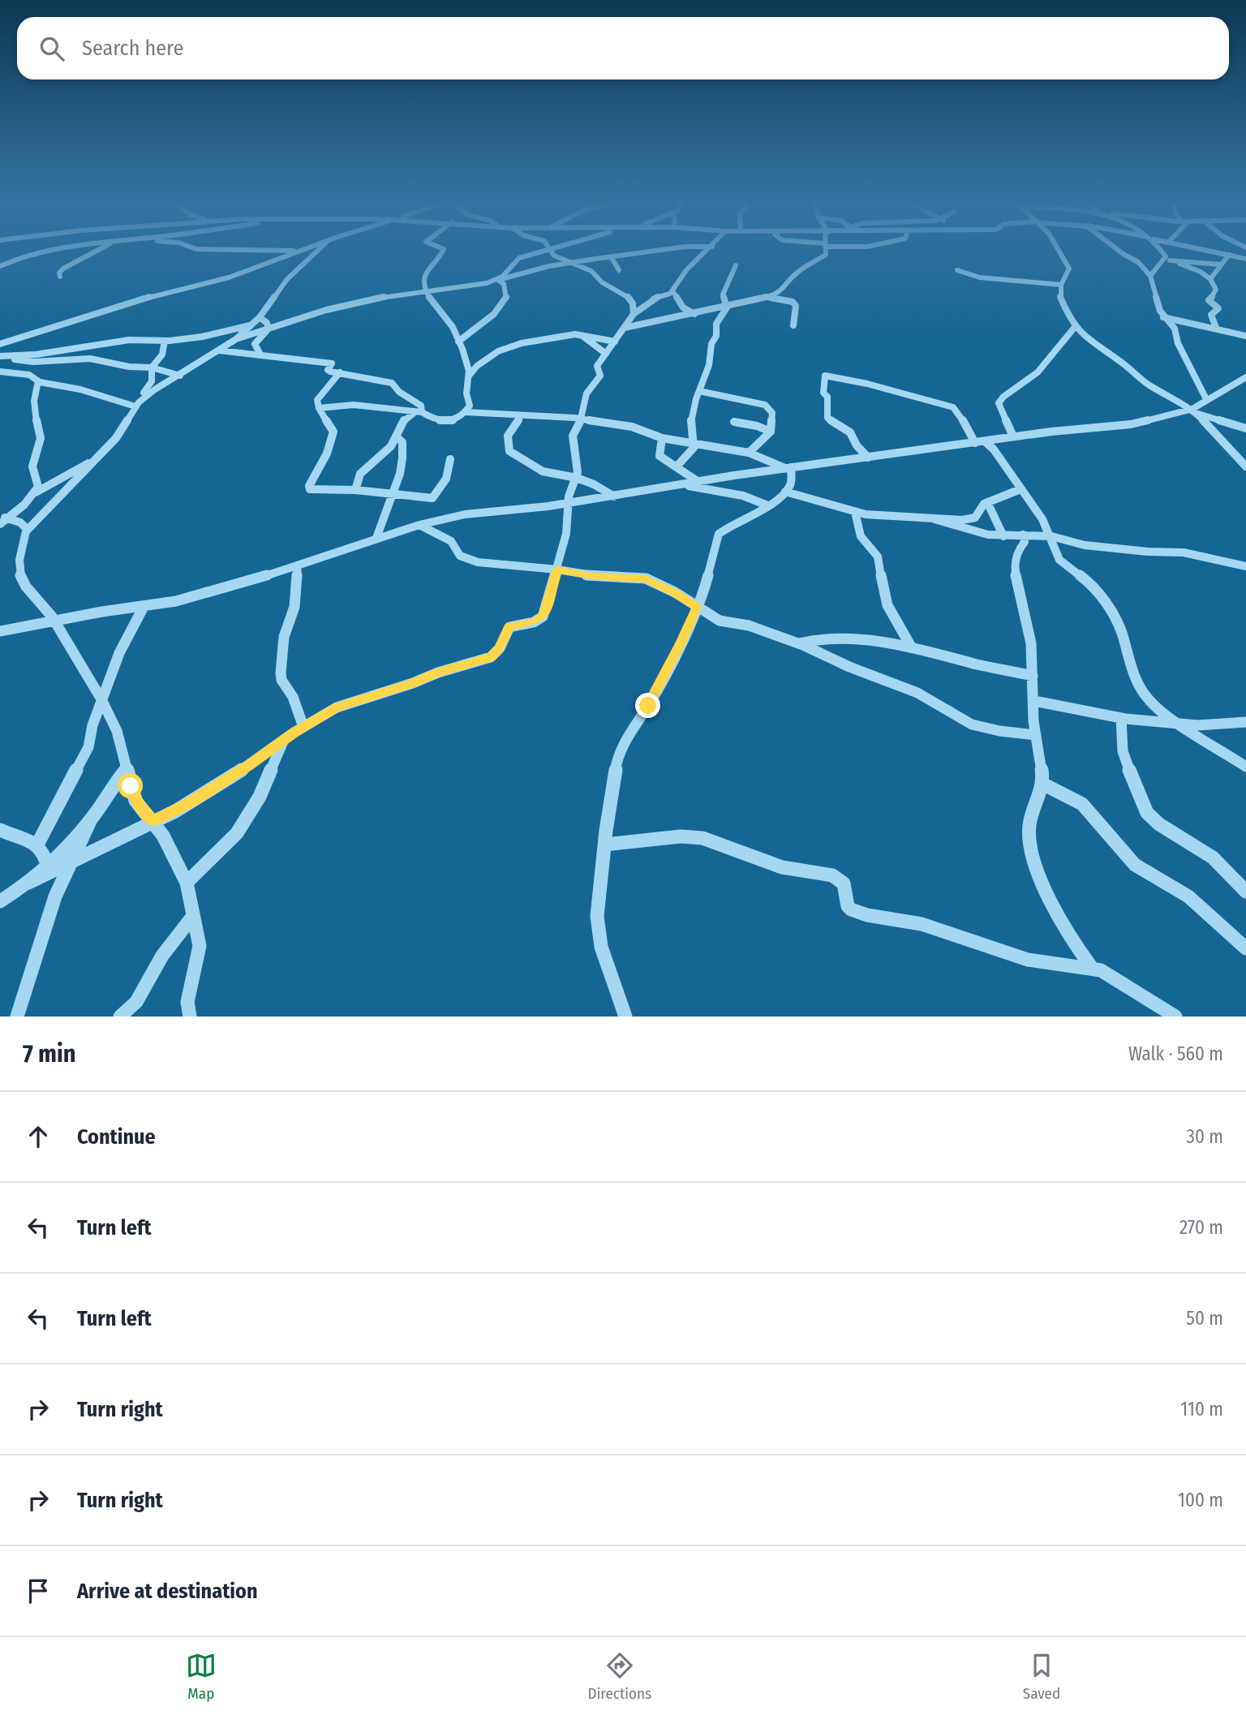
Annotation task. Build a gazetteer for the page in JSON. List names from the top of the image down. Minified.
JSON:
{"page":{"search":"Search here","heading":["7 min","Walk · 560 m"],"list":[["Continue","30 m"],["Turn left","270 m"],["Turn left","50 m"],["Turn right","110 m"],["Turn right","100 m"],"Arrive at destination"],"nav":["Map","Directions","Saved"]}}
